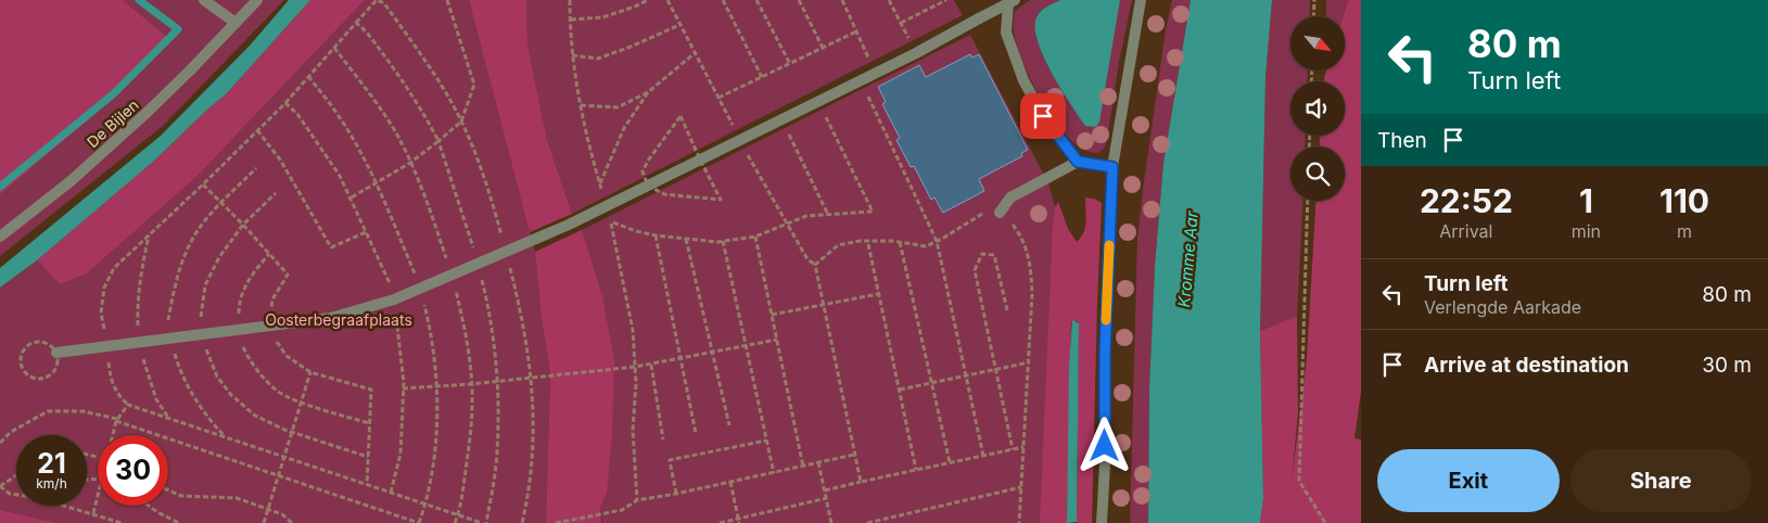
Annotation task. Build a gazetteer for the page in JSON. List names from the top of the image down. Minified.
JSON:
{"streets":{"street":["De Bijlen"]},"water":["Kromme Aar"],"parks":["Oosterbegraafplaats"],"north":"bottom right","page":{"turn":["80 m","Turn left"],"then":"Then","eta":["22:52","Arrival","1","min","110","m"],"list":[{"name":"Turn left","note":"Verlengde Aarkade","value":"80 m"},{"name":"Arrive at destination","value":"30 m"}],"speed":"21 km/h","limit":"30","buttons":["Exit","Share"]}}
